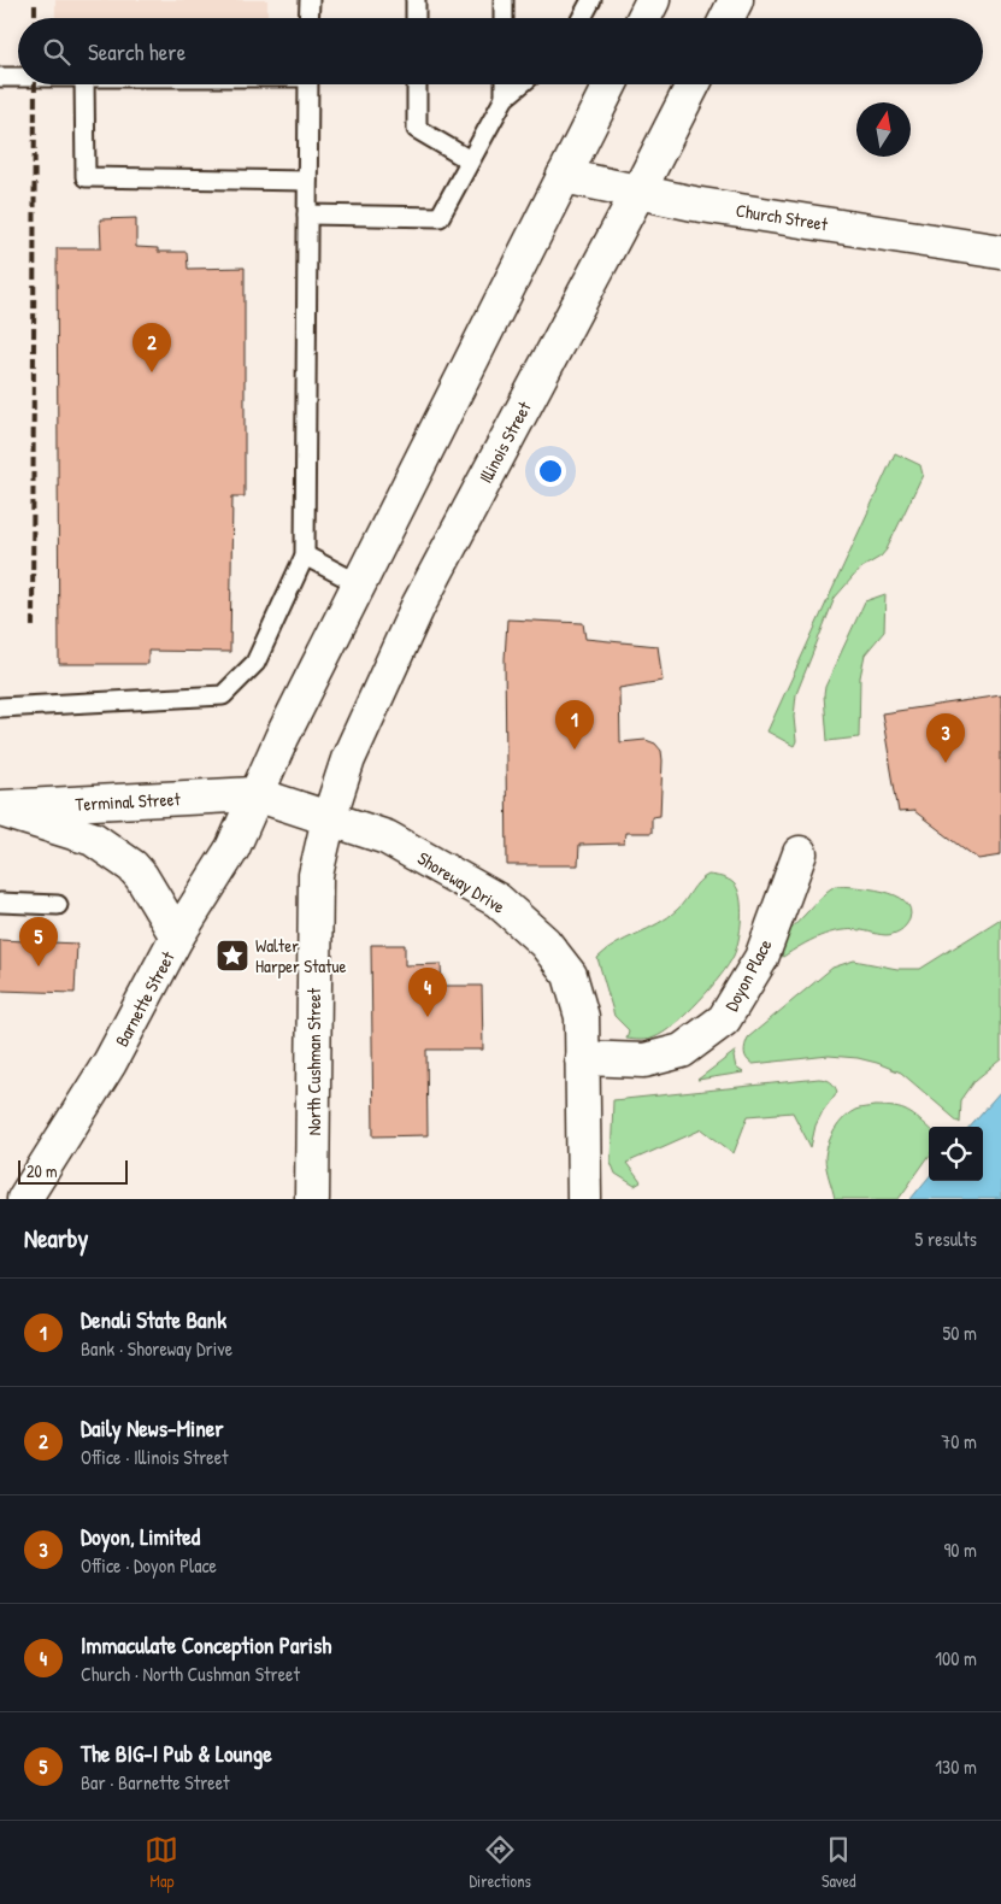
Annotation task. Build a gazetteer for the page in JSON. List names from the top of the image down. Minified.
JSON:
{"streets":{"main road":["Church Street","Illinois Street","Terminal Street","Shoreway Drive","Doyon Place","Barnette Street","North Cushman Street"]},"crossings":[["Church Street","Illinois Street"],["Illinois Street","Shoreway Drive"],["Illinois Street","North Cushman Street"],["Terminal Street","Shoreway Drive"],["Terminal Street","Barnette Street"],["Shoreway Drive","Doyon Place"],["Shoreway Drive","Barnette Street"],["Shoreway Drive","North Cushman Street"]],"places":{"place":["Walter Harper Statue"]},"scale_bar":"20 m","north":"top","page":{"search":"Search here","pins":["2","1","3","5","4"],"scale":"20 m","heading":["Nearby","5 results"],"list":[{"mark":"1","name":"Denali State Bank","note":"Bank · Shoreway Drive","value":"50 m"},{"mark":"2","name":"Daily News-Miner","note":"Office · Illinois Street","value":"70 m"},{"mark":"3","name":"Doyon, Limited","note":"Office · Doyon Place","value":"90 m"},{"mark":"4","name":"Immaculate Conception Parish","note":"Church · North Cushman Street","value":"100 m"},{"mark":"5","name":"The BIG-I Pub & Lounge","note":"Bar · Barnette Street","value":"130 m"}],"nav":["Map","Directions","Saved"]}}
